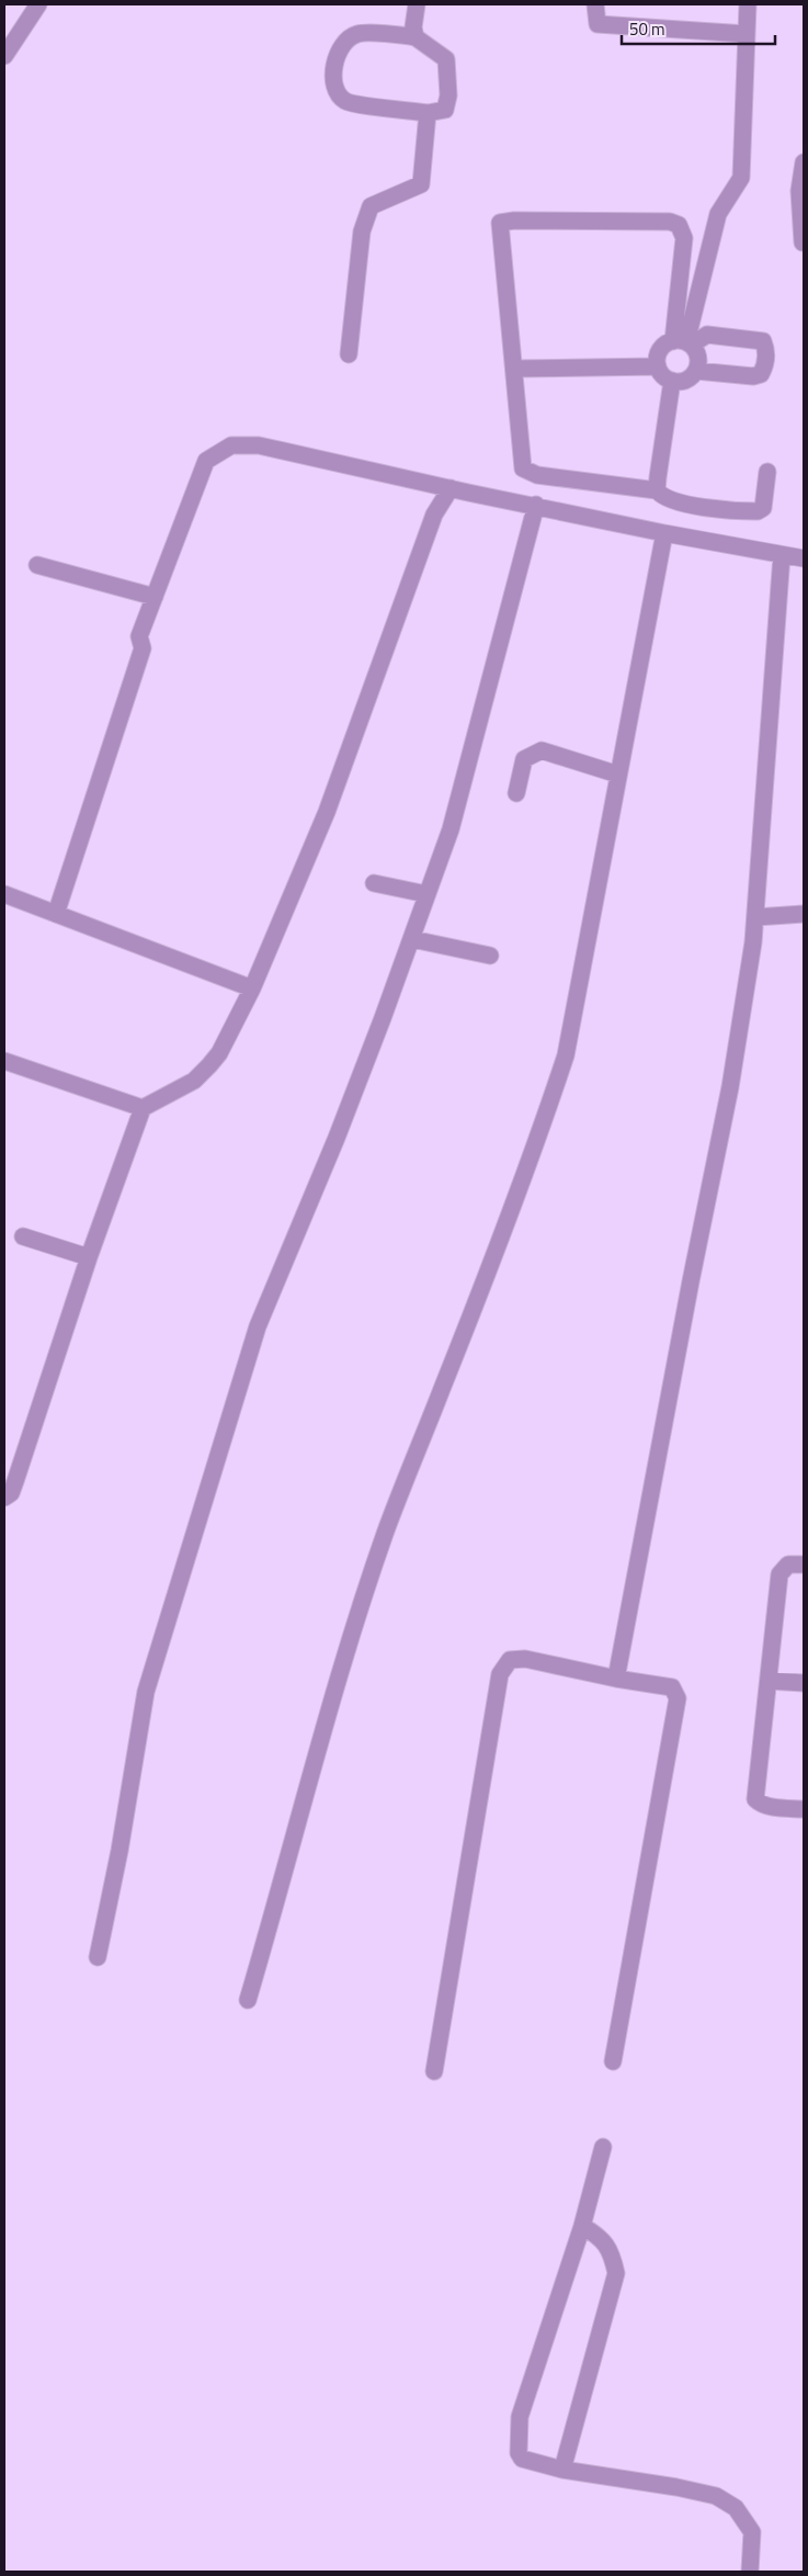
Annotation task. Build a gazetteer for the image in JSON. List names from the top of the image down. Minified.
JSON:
{"scale_bar":"50 m"}
